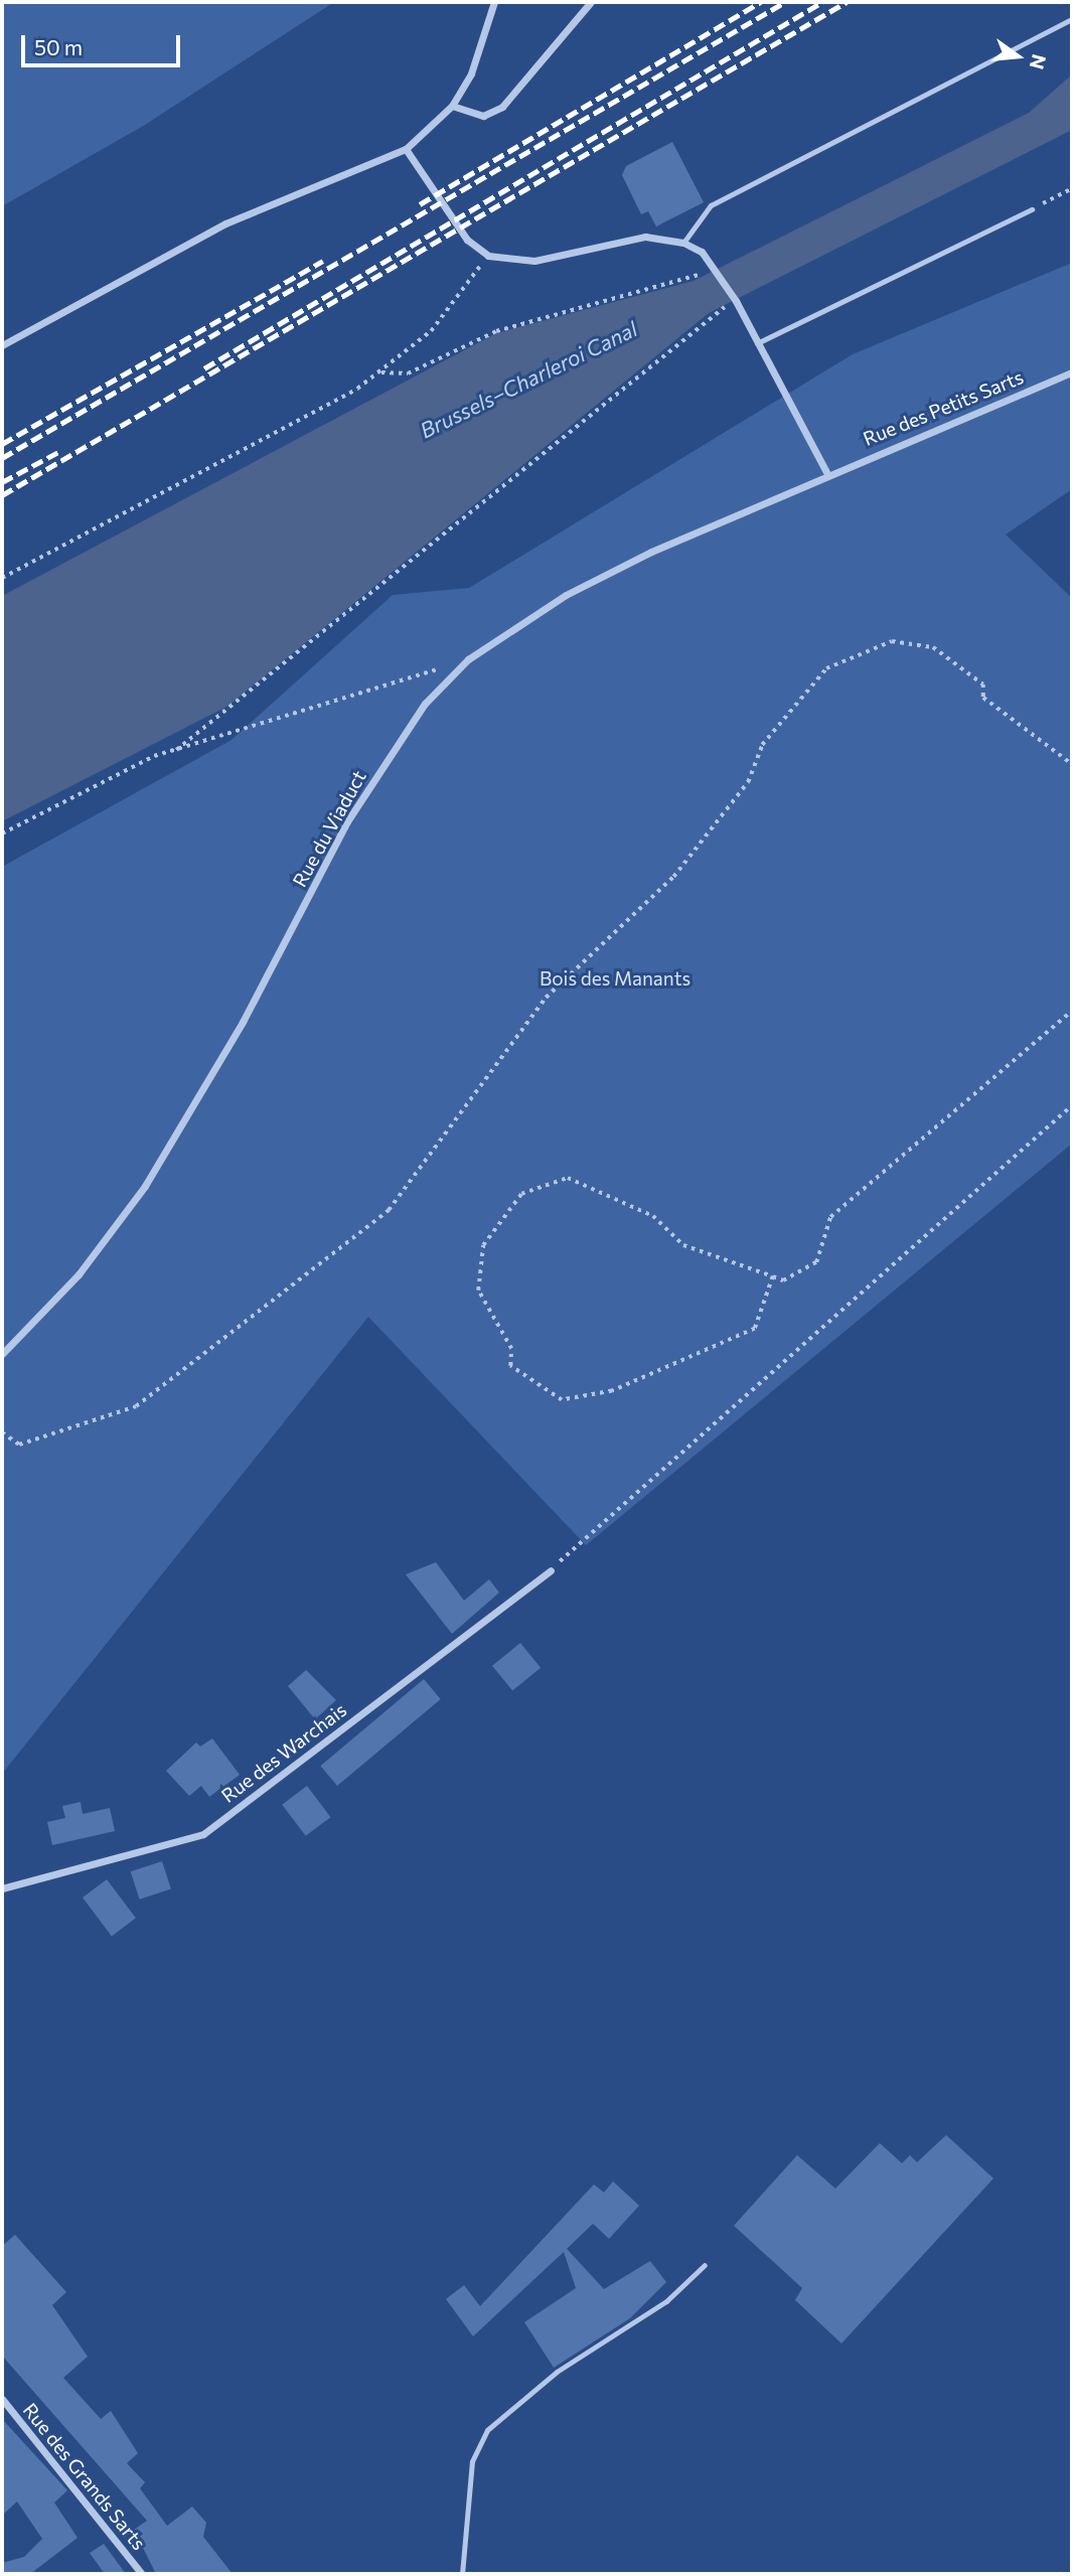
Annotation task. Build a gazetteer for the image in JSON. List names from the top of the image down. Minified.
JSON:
{"streets":{"street":["Rue des Petits Sarts","Rue du Viaduct","Rue des Warchais","Rue des Grands Sarts"]},"crossings":[["Rue des Petits Sarts","Rue du Viaduct"]],"water":["Brussels–Charleroi Canal"],"parks":["Bois des Manants"],"scale_bar":"50 m","north":"right"}
